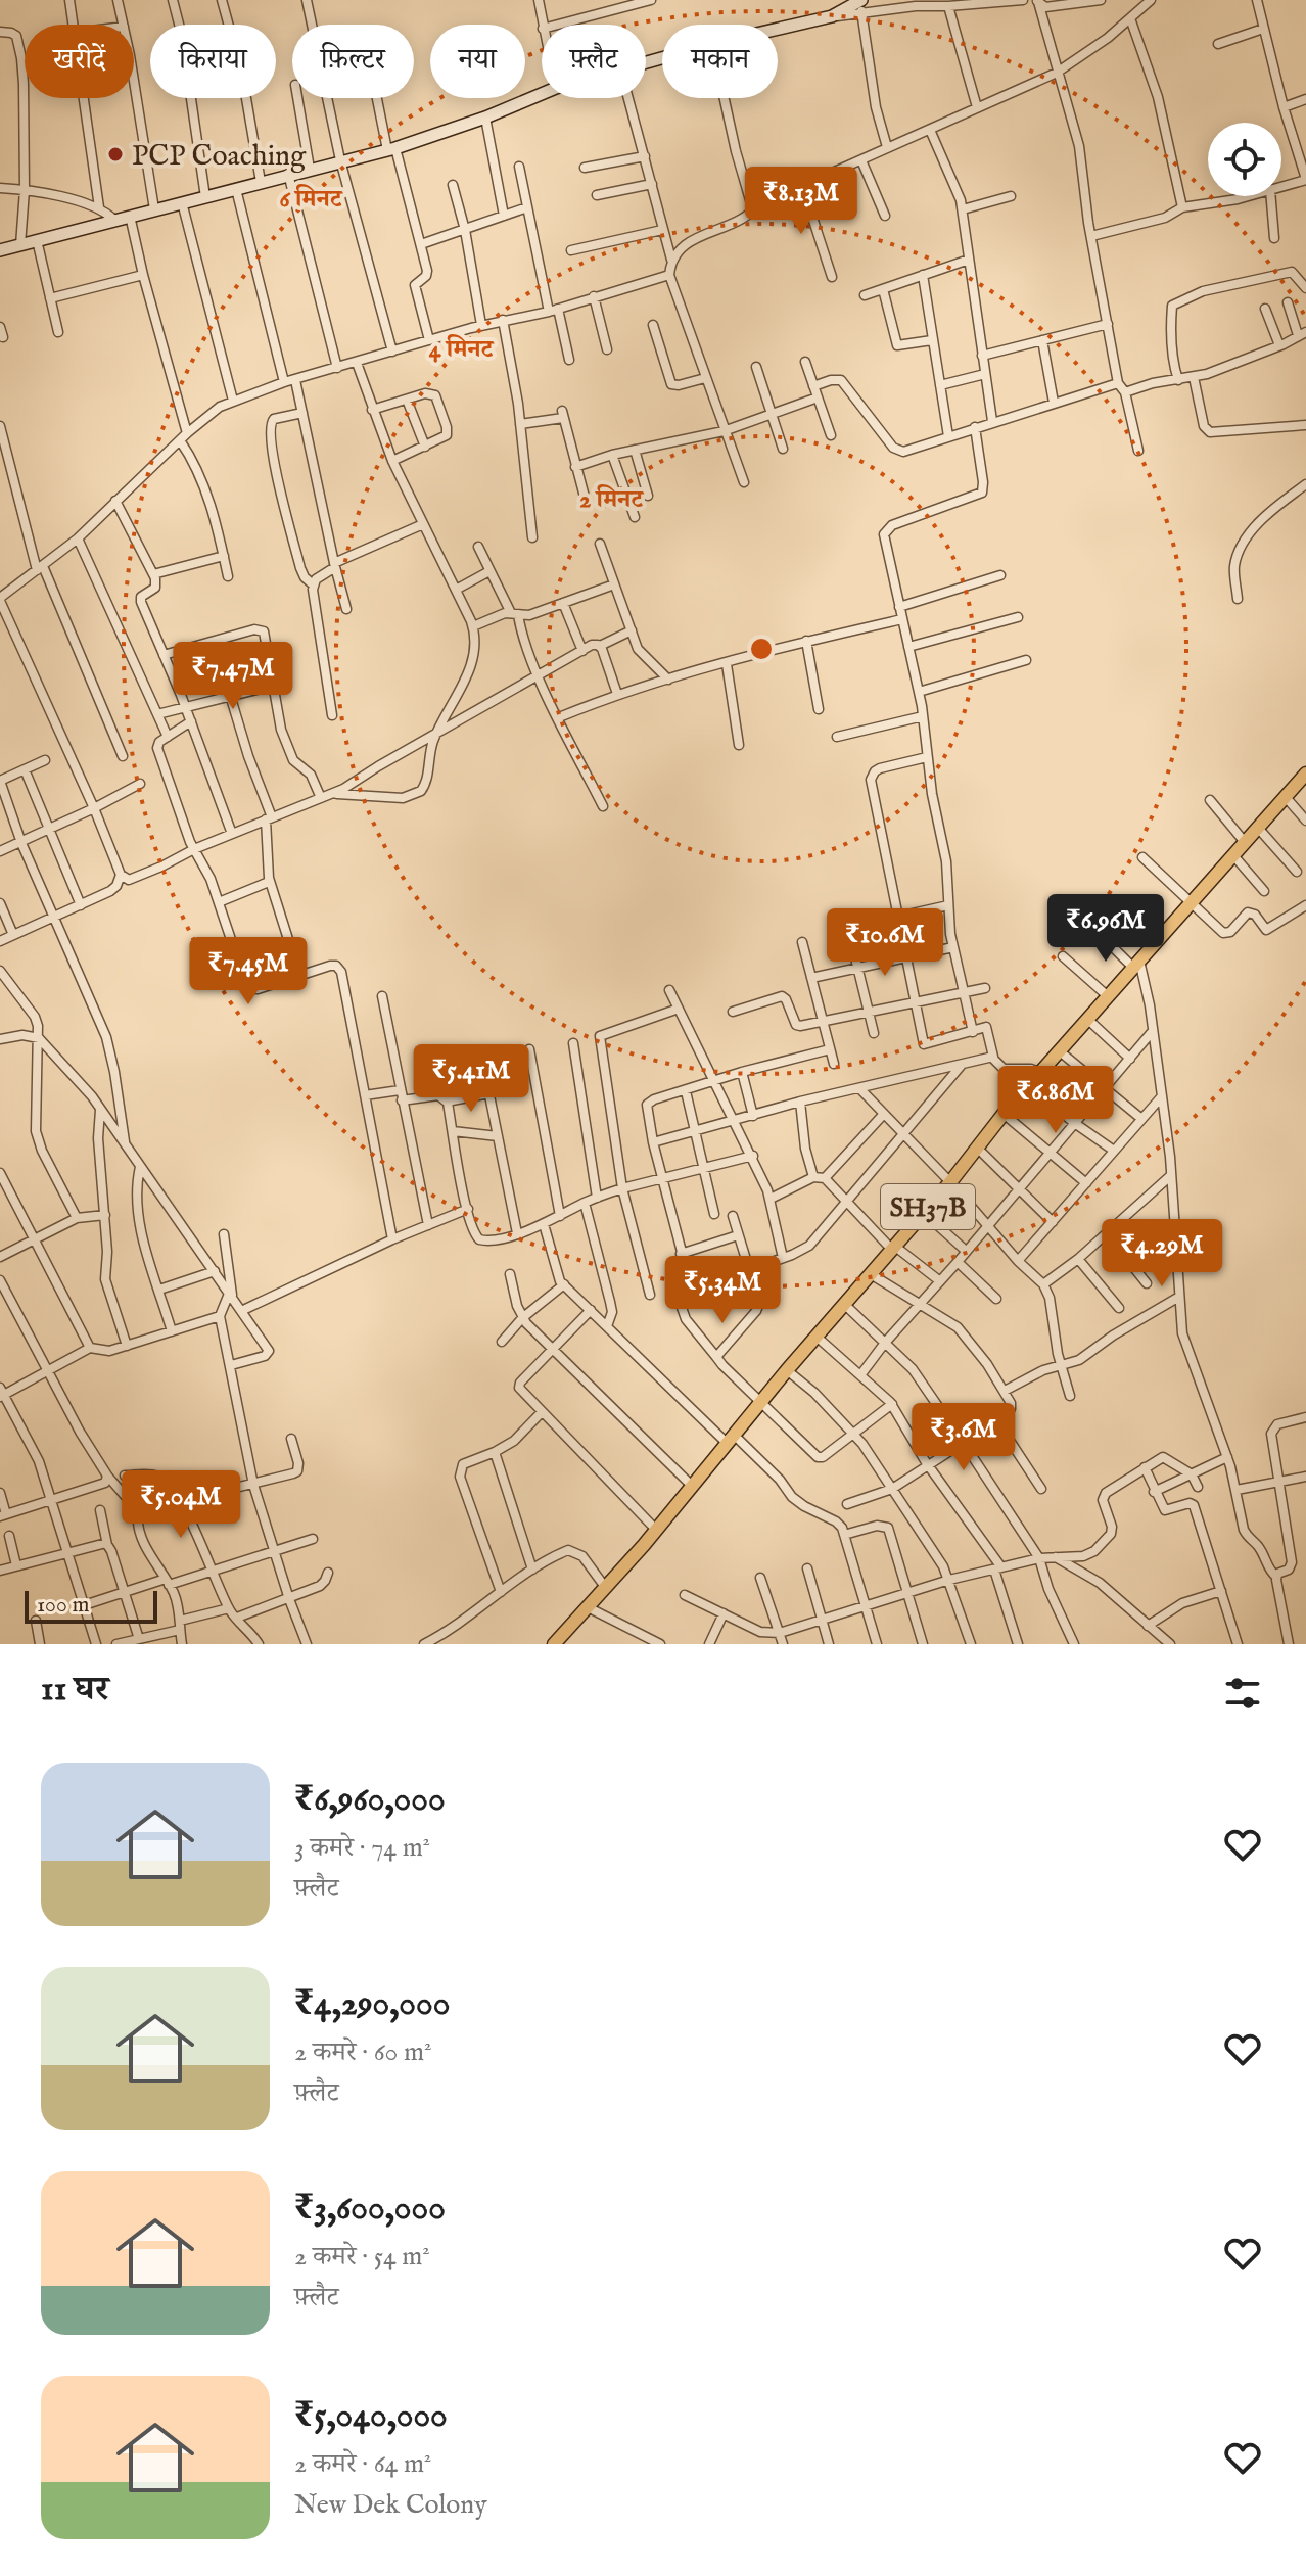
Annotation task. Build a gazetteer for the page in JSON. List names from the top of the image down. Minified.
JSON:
{"streets":{"main road":["SH37B"]},"places":["PCP Coaching"],"scale_bar":"100 m","page":{"chip":["खरीदें","किराया","फ़िल्टर","नया","फ़्लैट","मकान"],"price":["₹8.13M","₹7.47M","₹6.96M","₹10.6M","₹7.45M","₹5.41M","₹6.86M","₹4.29M","₹5.34M","₹3.6M","₹5.04M"],"scale":"100 m","heading":"11 घर","list":[{"name":"₹6,960,000","note":"3 कमरे · 74 m² · फ़्लैट"},{"name":"₹4,290,000","note":"2 कमरे · 60 m² · फ़्लैट"},{"name":"₹3,600,000","note":"2 कमरे · 54 m² · फ़्लैट"},{"name":"₹5,040,000","note":"2 कमरे · 64 m² · New Dek Colony"}]},"rings":["6 मिनट","4 मिनट","2 मिनट"]}
